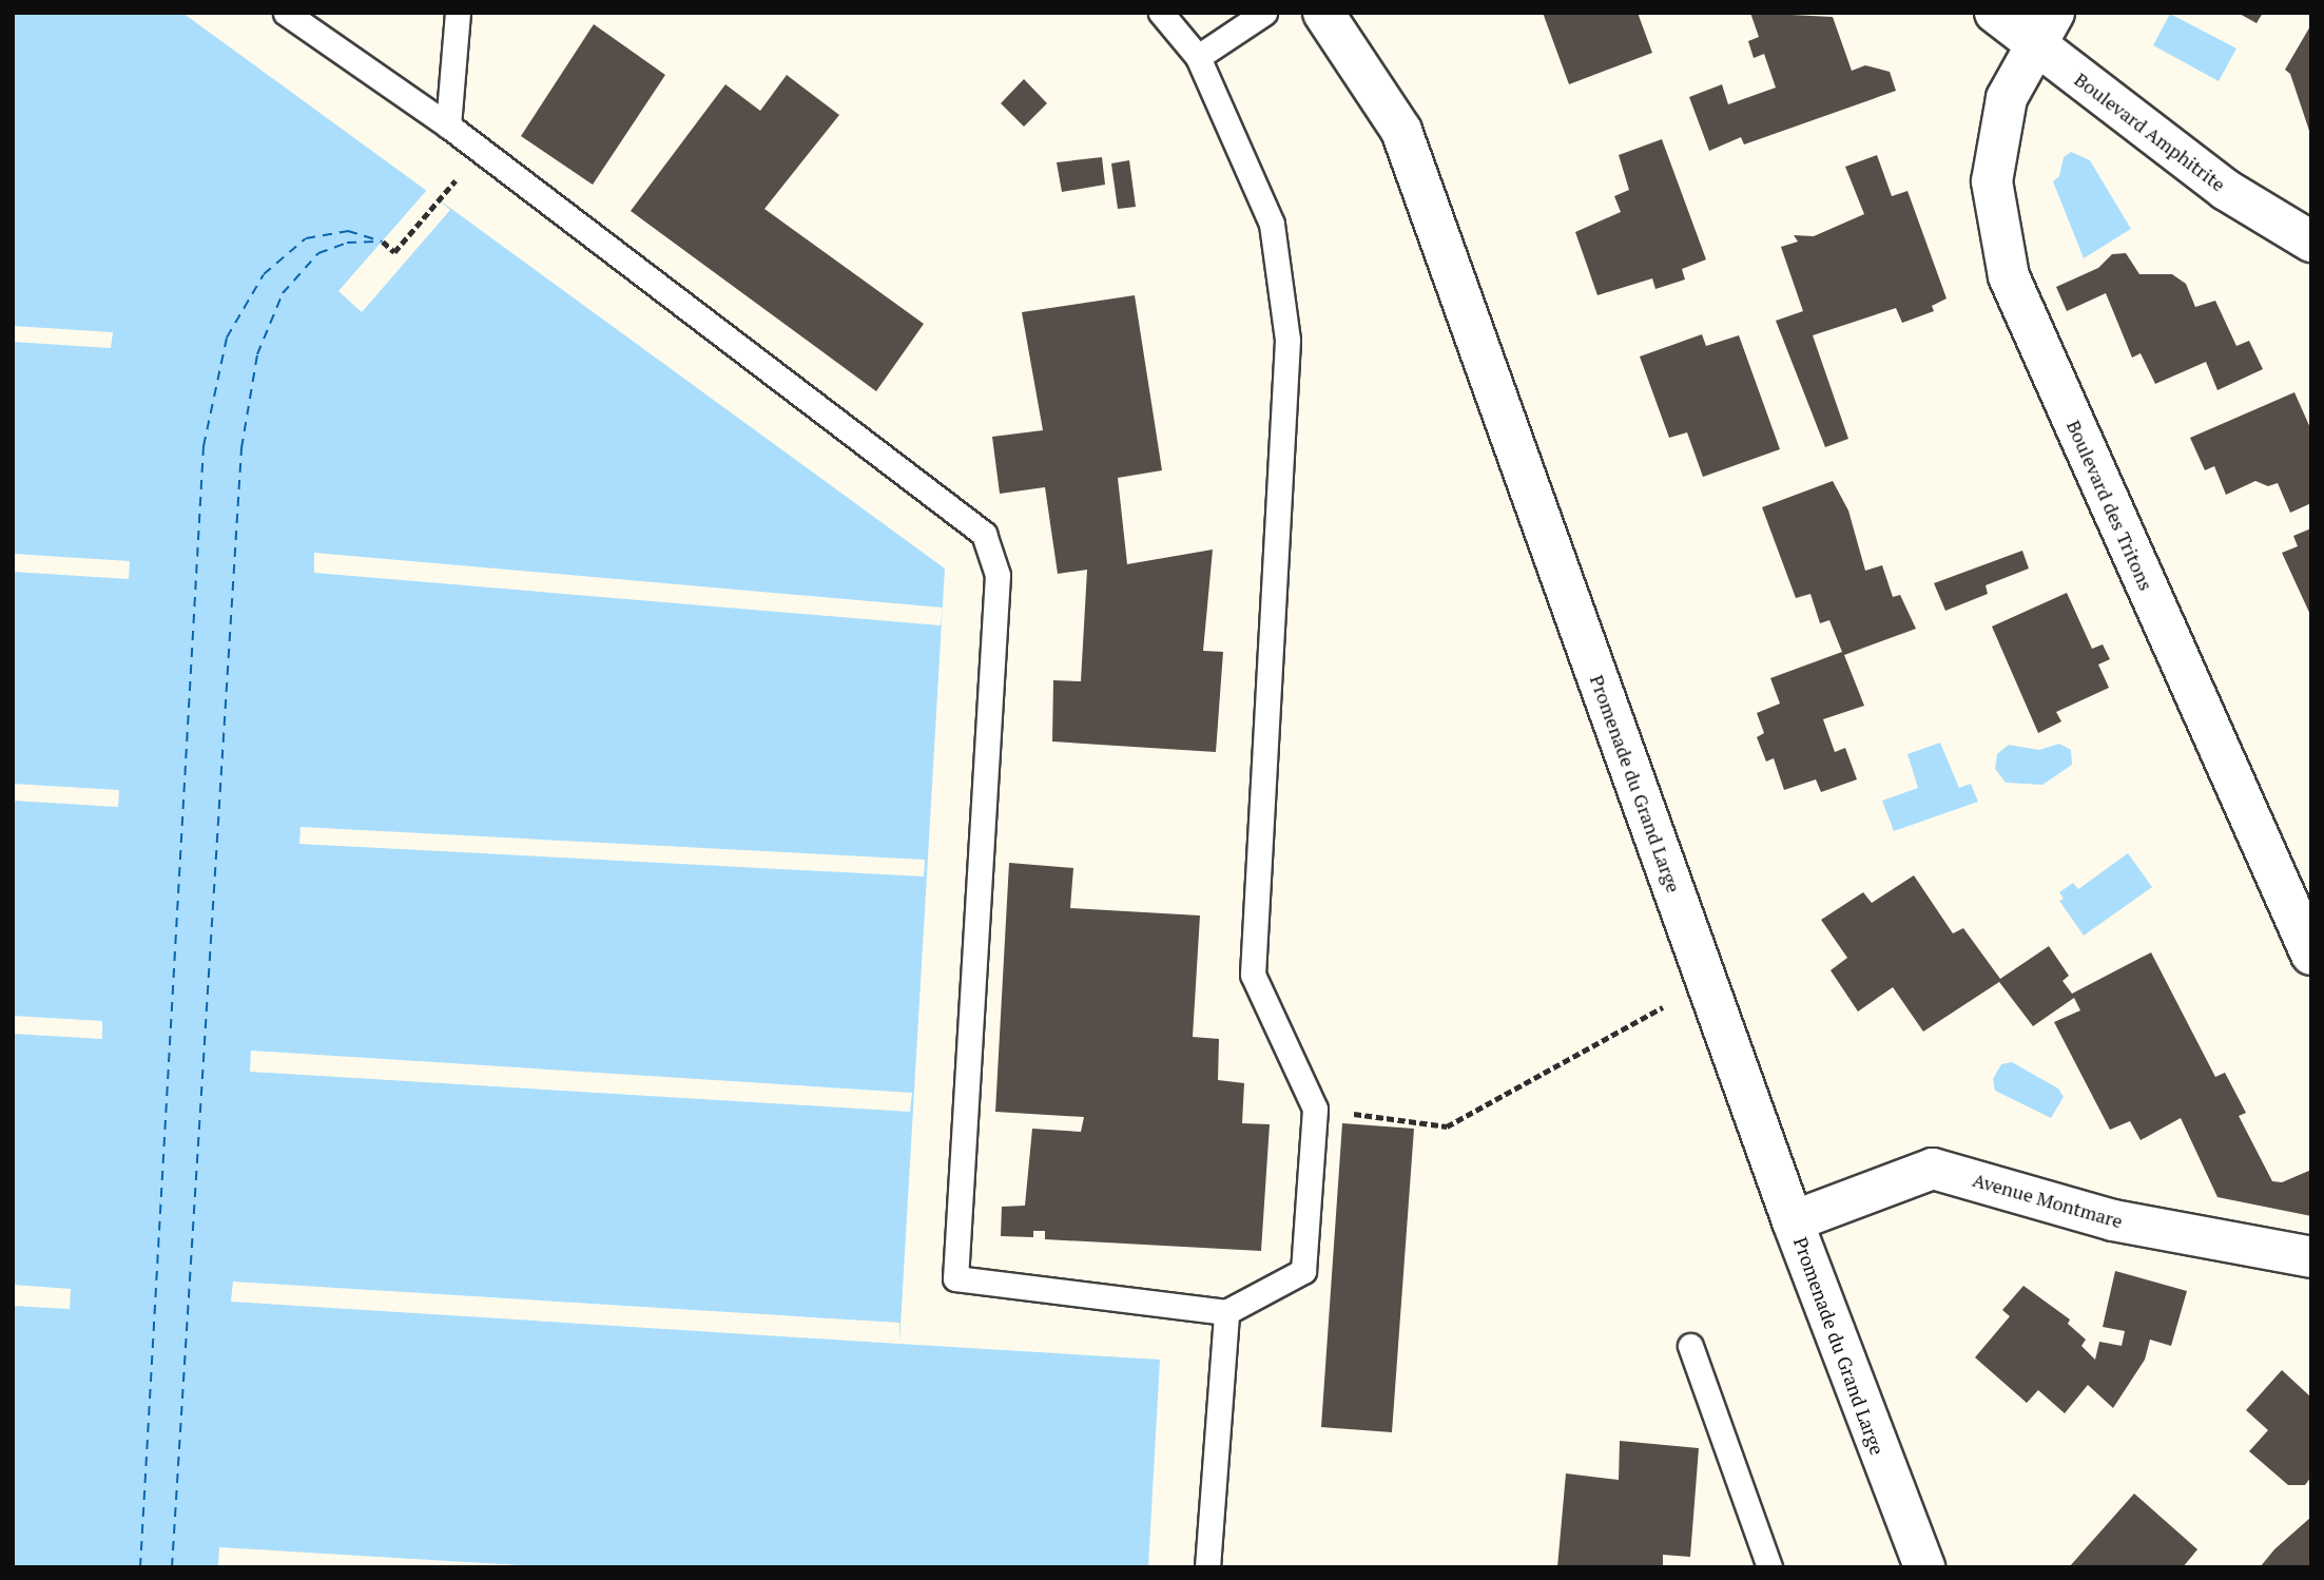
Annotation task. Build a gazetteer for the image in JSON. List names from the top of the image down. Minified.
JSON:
{"streets":{"street":["Boulevard Amphitrite","Boulevard des Tritons","Promenade du Grand Large","Avenue Montmare"]},"crossings":[["Boulevard Amphitrite","Boulevard des Tritons"],["Promenade du Grand Large","Avenue Montmare"]]}
